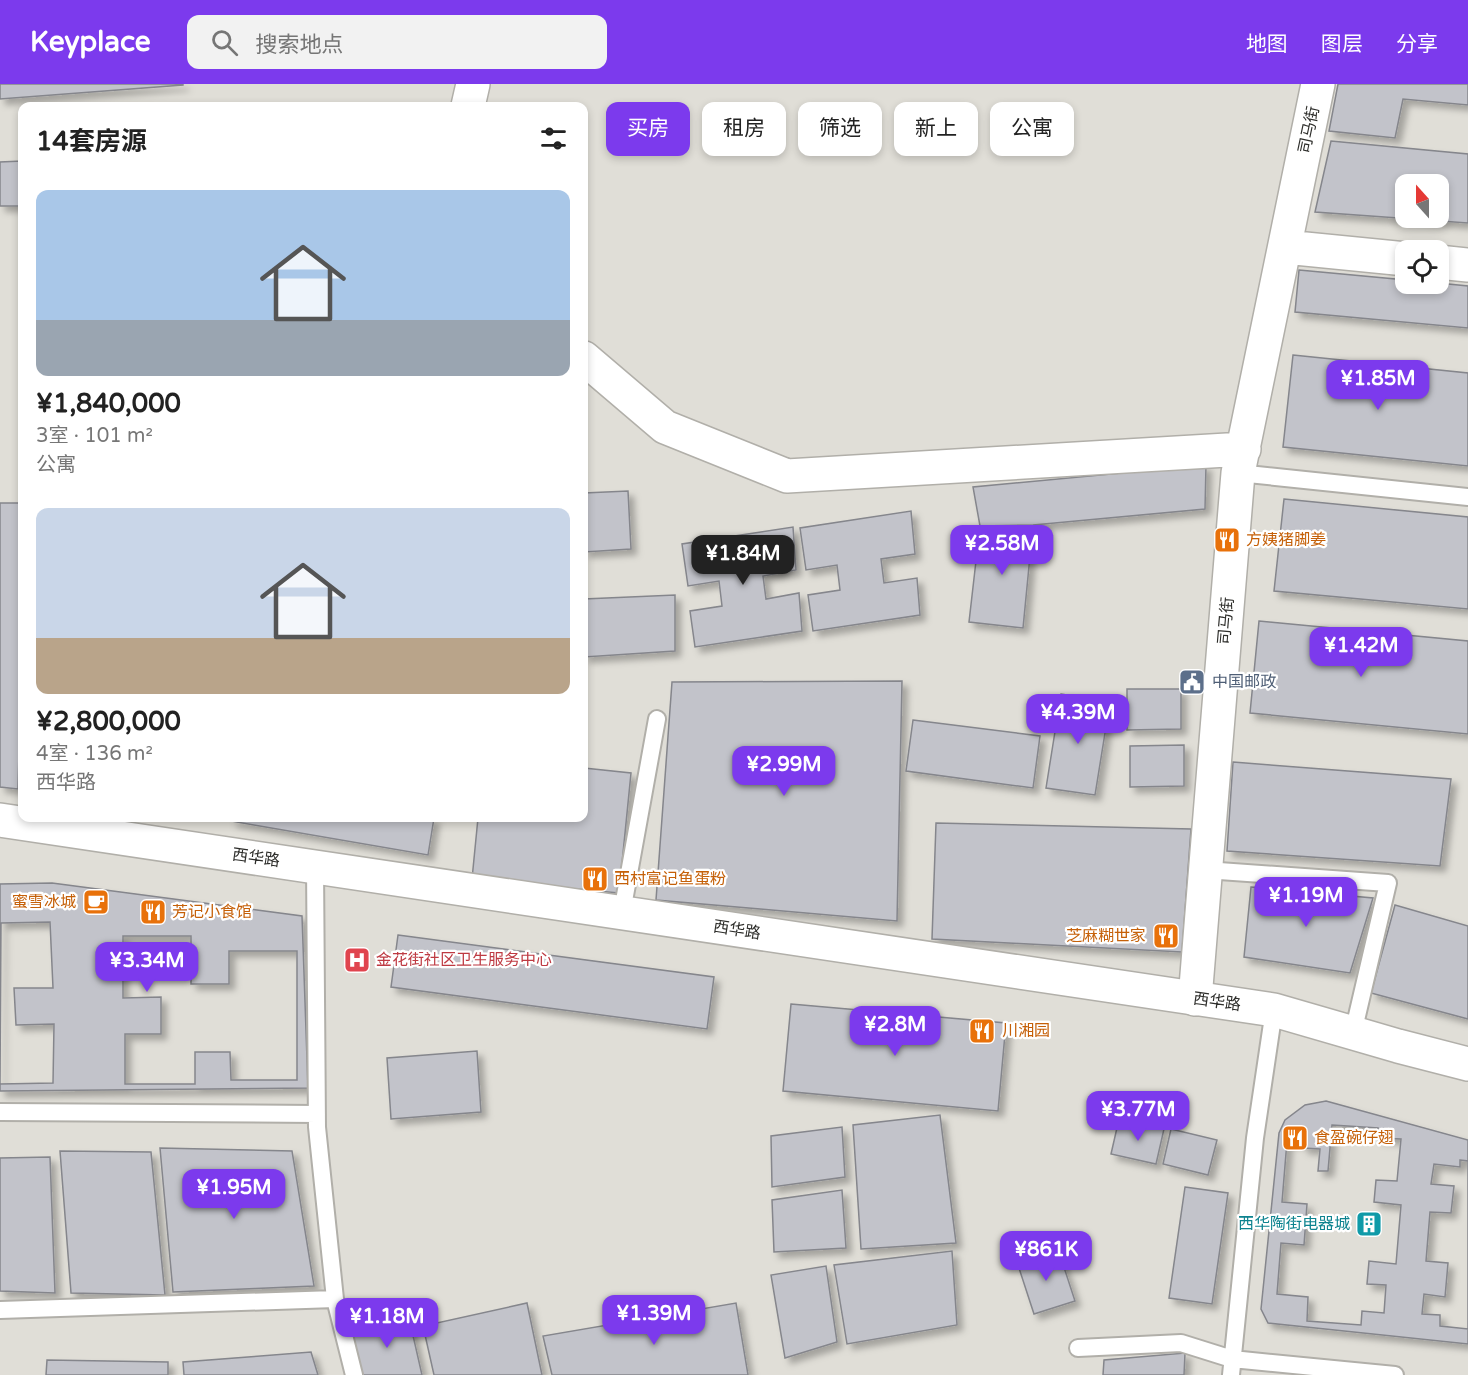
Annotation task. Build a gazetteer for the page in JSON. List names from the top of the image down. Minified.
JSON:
{"streets":{"street":["司马街","西华路"]},"crossings":[["司马街","西华路"]],"places":{"restaurant":["方姨猪脚姜","西村富记鱼蛋粉","芳记小食馆","芝麻糊世家","川湘园","食盈碗仔翅"],"public building":["中国邮政"],"cafe":["蜜雪冰城"],"hospital":["金花街社区卫生服务中心"],"building":["西华陶街电器城"]},"north":"top","page":{"header":"Keyplace","search":"搜索地点","nav":["地图","图层","分享"],"chip":["买房","租房","筛选","新上","公寓"],"heading":"14套房源","list":[{"name":"¥1,840,000","note":"3室 · 101 m² · 公寓"},{"name":"¥2,800,000","note":"4室 · 136 m² · 西华路"}],"price":["¥1.85M","¥2.58M","¥1.84M","¥1.42M","¥4.39M","¥2.99M","¥1.19M","¥3.34M","¥2.8M","¥3.77M","¥1.95M","¥861K","¥1.39M","¥1.18M"]}}
